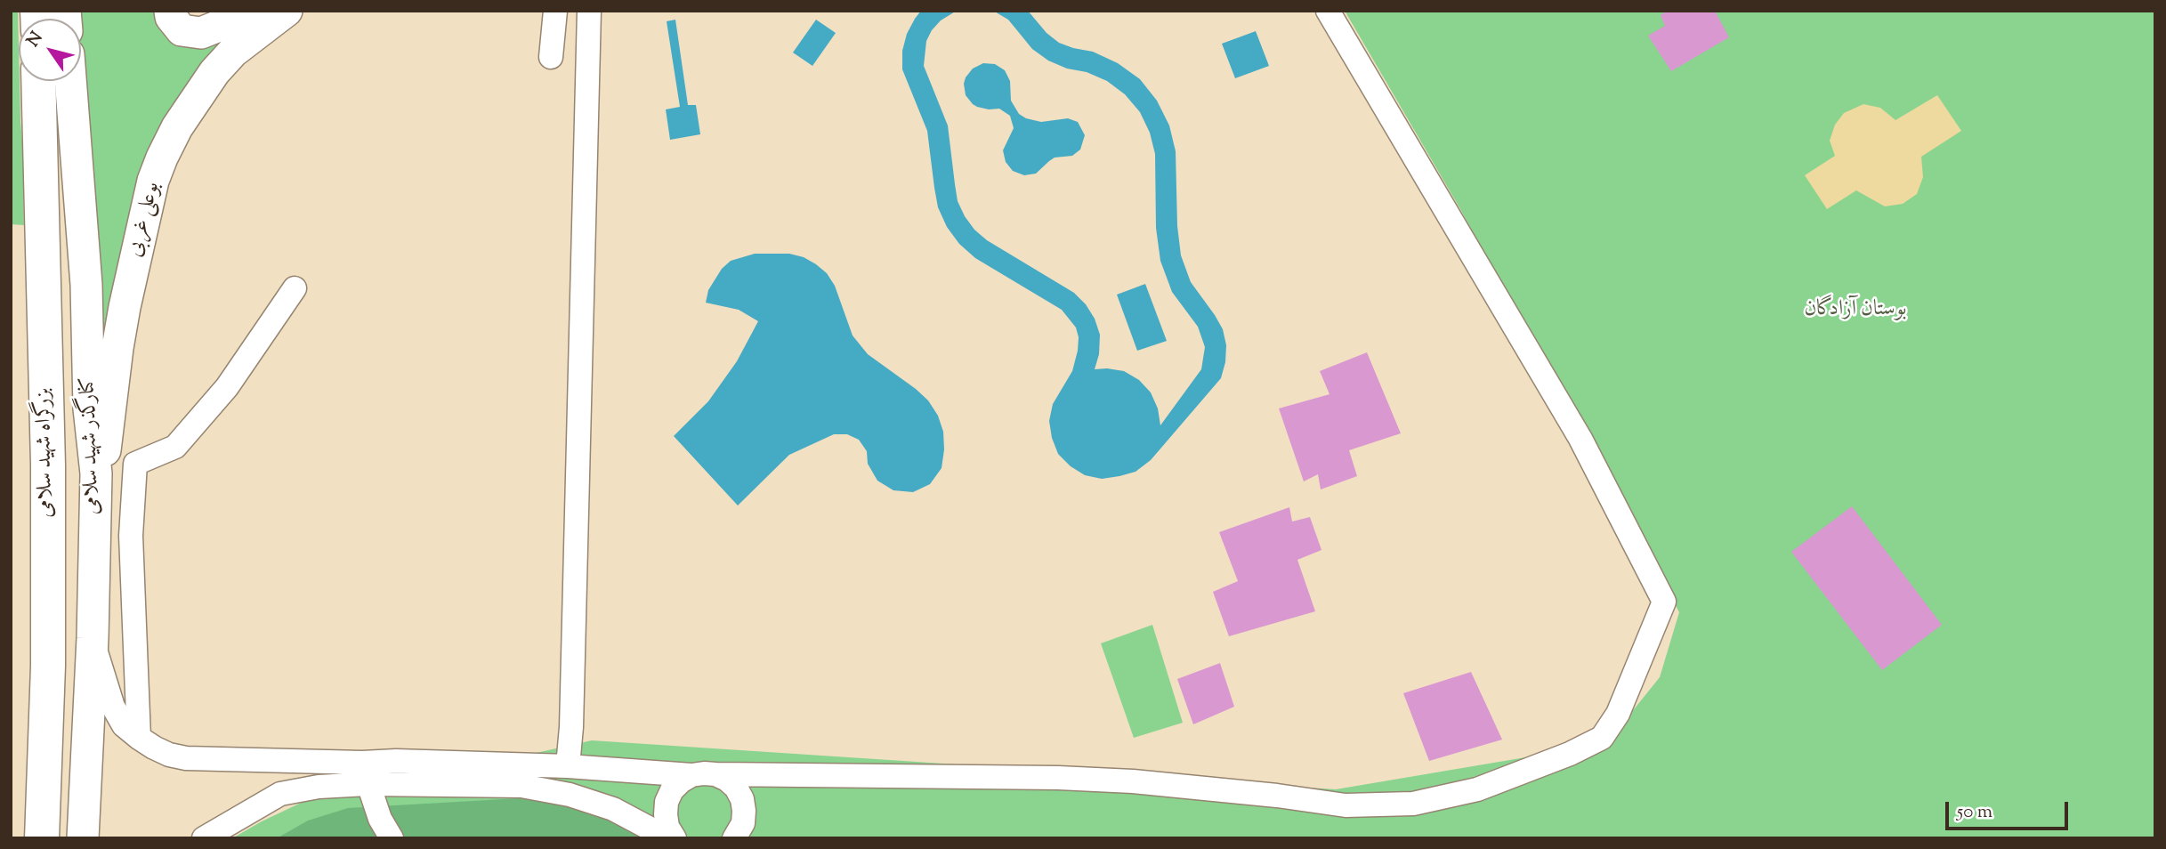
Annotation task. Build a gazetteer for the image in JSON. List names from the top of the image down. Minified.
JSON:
{"streets":{"highway":["بزرگراه شهید سلامی"],"main road":["بوعلی غربی","کنارگذر شهید سلامی"]},"crossings":[["بوعلی غربی","کنارگذر شهید سلامی"]],"parks":["بوستان آزادگان"],"scale_bar":"50 m","north":"top left"}
